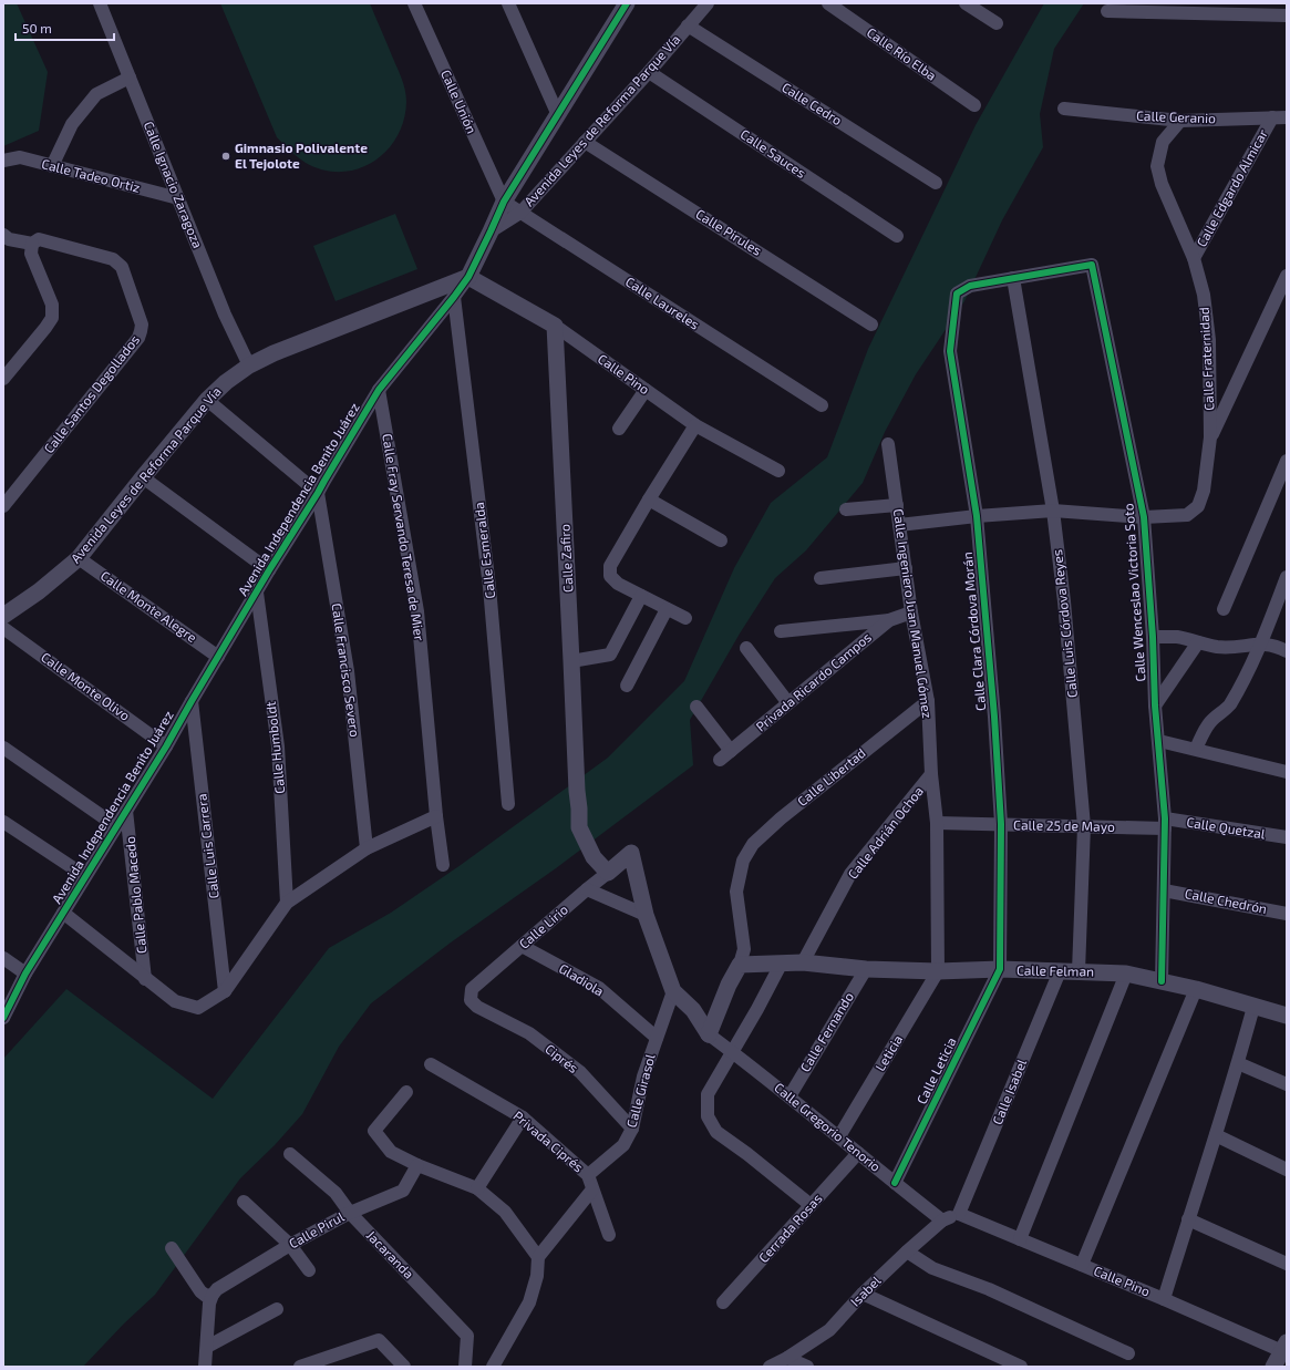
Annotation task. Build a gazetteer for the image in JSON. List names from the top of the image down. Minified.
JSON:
{"streets":{"street":["Calle Río Elba","Calle Unión","Calle Cedro","Calle Geranio","Avenida Leyes de Reforma Parque Vía","Calle Sauces","Calle Tadeo Ortiz","Calle Ignacio Zaragoza","Calle Edgardo Almicar","Calle Pirules","Calle Laureles","Calle Fraternidad","Calle Pino","Calle Santos Degollados","Avenida Independencia Benito Juárez","Calle Fray Servando Teresa de Mier","Calle Esmeralda","Calle Zafiro","Calle Wenceslao Victoria Soto","Calle Monte Alegre","Calle Ingeniero Juan Manuel Gómez","Calle Luis Córdova Reyes","Calle Clara Córdova Morán","Calle Francisco Severo","Privada Ricardo Campos","Calle Monte Olivo","Calle Humboldt","Calle Libertad","Calle 25 de Mayo","Calle Quetzal","Calle Adrián Ochoa","Calle Luis Carrera","Calle Pablo Macedo","Calle Chedrón","Calle Lirio","Calle Felman","Gladiola","Calle Fernando","Leticia","Ciprés","Calle Leticia","Calle Girasol","Calle Isabel","Calle Gregorio Tenorio","Privada Ciprés","Cerrada Rosas","Calle Pirul","Jacaranda","Isabel"]},"crossings":[["Calle Unión","Calle Laureles"],["Calle Unión","Avenida Independencia Benito Juárez"],["Calle Cedro","Avenida Leyes de Reforma Parque Vía"],["Calle Geranio","Calle Edgardo Almicar"],["Calle Geranio","Calle Fraternidad"],["Avenida Leyes de Reforma Parque Vía","Calle Sauces"],["Avenida Leyes de Reforma Parque Vía","Calle Ignacio Zaragoza"],["Avenida Leyes de Reforma Parque Vía","Calle Pirules"],["Avenida Leyes de Reforma Parque Vía","Calle Laureles"],["Avenida Leyes de Reforma Parque Vía","Calle Pino"],["Avenida Leyes de Reforma Parque Vía","Avenida Independencia Benito Juárez"],["Avenida Leyes de Reforma Parque Vía","Calle Monte Alegre"],["Calle Tadeo Ortiz","Calle Ignacio Zaragoza"],["Calle Edgardo Almicar","Calle Fraternidad"],["Calle Laureles","Avenida Independencia Benito Juárez"],["Calle Fraternidad","Calle Wenceslao Victoria Soto"],["Calle Pino","Avenida Independencia Benito Juárez"],["Calle Pino","Calle Zafiro"],["Calle Pino","Calle Isabel"],["Calle Pino","Isabel"],["Avenida Independencia Benito Juárez","Calle Fray Servando Teresa de Mier"],["Avenida Independencia Benito Juárez","Calle Esmeralda"],["Avenida Independencia Benito Juárez","Calle Monte Alegre"],["Avenida Independencia Benito Juárez","Calle Francisco Severo"],["Avenida Independencia Benito Juárez","Calle Monte Olivo"],["Avenida Independencia Benito Juárez","Calle Humboldt"],["Avenida Independencia Benito Juárez","Calle Luis Carrera"],["Avenida Independencia Benito Juárez","Calle Pablo Macedo"],["Calle Zafiro","Calle Lirio"],["Calle Wenceslao Victoria Soto","Calle Luis Córdova Reyes"],["Calle Wenceslao Victoria Soto","Calle Clara Córdova Morán"],["Calle Wenceslao Victoria Soto","Calle 25 de Mayo"],["Calle Wenceslao Victoria Soto","Calle Quetzal"],["Calle Wenceslao Victoria Soto","Calle Chedrón"],["Calle Wenceslao Victoria Soto","Calle Felman"],["Calle Ingeniero Juan Manuel Gómez","Privada Ricardo Campos"],["Calle Ingeniero Juan Manuel Gómez","Calle Libertad"],["Calle Ingeniero Juan Manuel Gómez","Calle 25 de Mayo"],["Calle Ingeniero Juan Manuel Gómez","Calle Adrián Ochoa"],["Calle Ingeniero Juan Manuel Gómez","Calle Felman"],["Calle Ingeniero Juan Manuel Gómez","Leticia"],["Calle Luis Córdova Reyes","Calle 25 de Mayo"],["Calle Luis Córdova Reyes","Calle Felman"],["Calle Clara Córdova Morán","Calle 25 de Mayo"],["Calle Clara Córdova Morán","Calle Felman"],["Calle Clara Córdova Morán","Calle Leticia"],["Calle Libertad","Calle Felman"],["Calle 25 de Mayo","Calle Quetzal"],["Calle Adrián Ochoa","Calle Felman"],["Calle Lirio","Gladiola"],["Calle Lirio","Ciprés"],["Calle Felman","Calle Fernando"],["Calle Felman","Leticia"],["Calle Felman","Calle Leticia"],["Calle Felman","Calle Isabel"],["Gladiola","Calle Girasol"],["Calle Fernando","Calle Gregorio Tenorio"],["Leticia","Calle Gregorio Tenorio"],["Ciprés","Calle Girasol"],["Calle Leticia","Calle Gregorio Tenorio"],["Calle Girasol","Privada Ciprés"],["Calle Isabel","Isabel"],["Calle Gregorio Tenorio","Cerrada Rosas"],["Calle Gregorio Tenorio","Isabel"],["Calle Pirul","Jacaranda"]],"places":["Gimnasio Polivalente El Tejolote"],"scale_bar":"50 m"}
